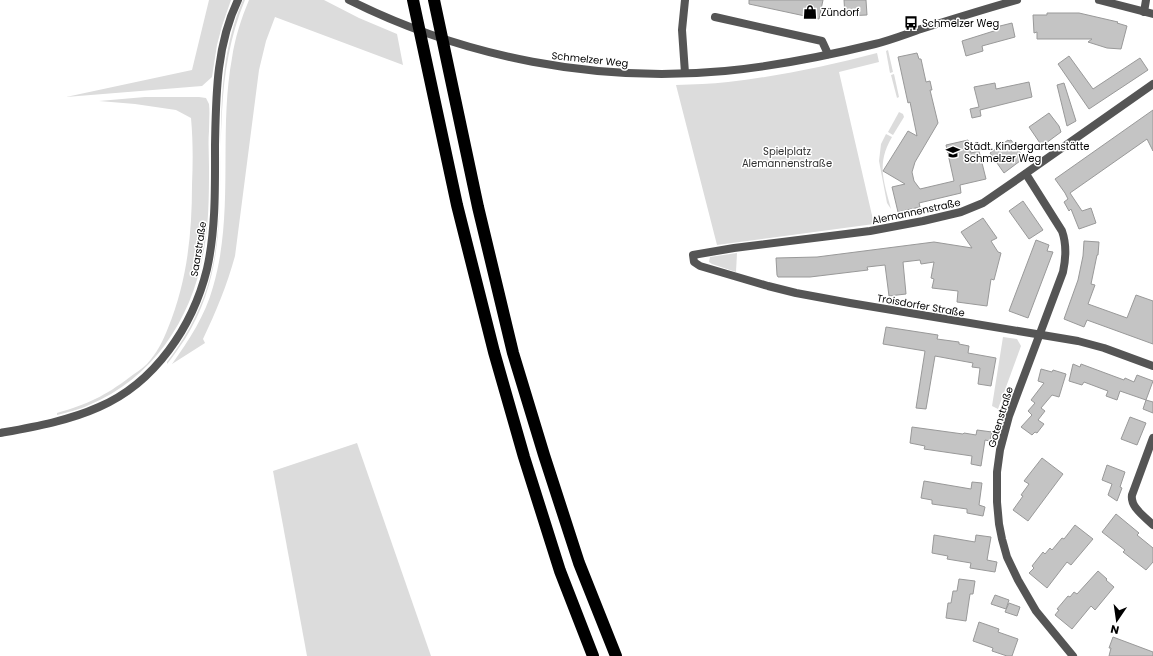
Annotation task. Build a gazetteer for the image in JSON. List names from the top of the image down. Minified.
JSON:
{"streets":{"street":["Schmelzer Weg","Alemannenstraße","Saarstraße","Troisdorfer Straße","Gotenstraße"]},"crossings":[["Alemannenstraße","Troisdorfer Straße"],["Alemannenstraße","Gotenstraße"],["Troisdorfer Straße","Gotenstraße"]],"parks":["Spielplatz Alemannenstraße"],"places":{"shop":["Zündorf"],"bus stop":["Schmelzer Weg"],"school or university":["Städt. Kindergartenstätte Schmelzer Weg"]},"north":"bottom"}
